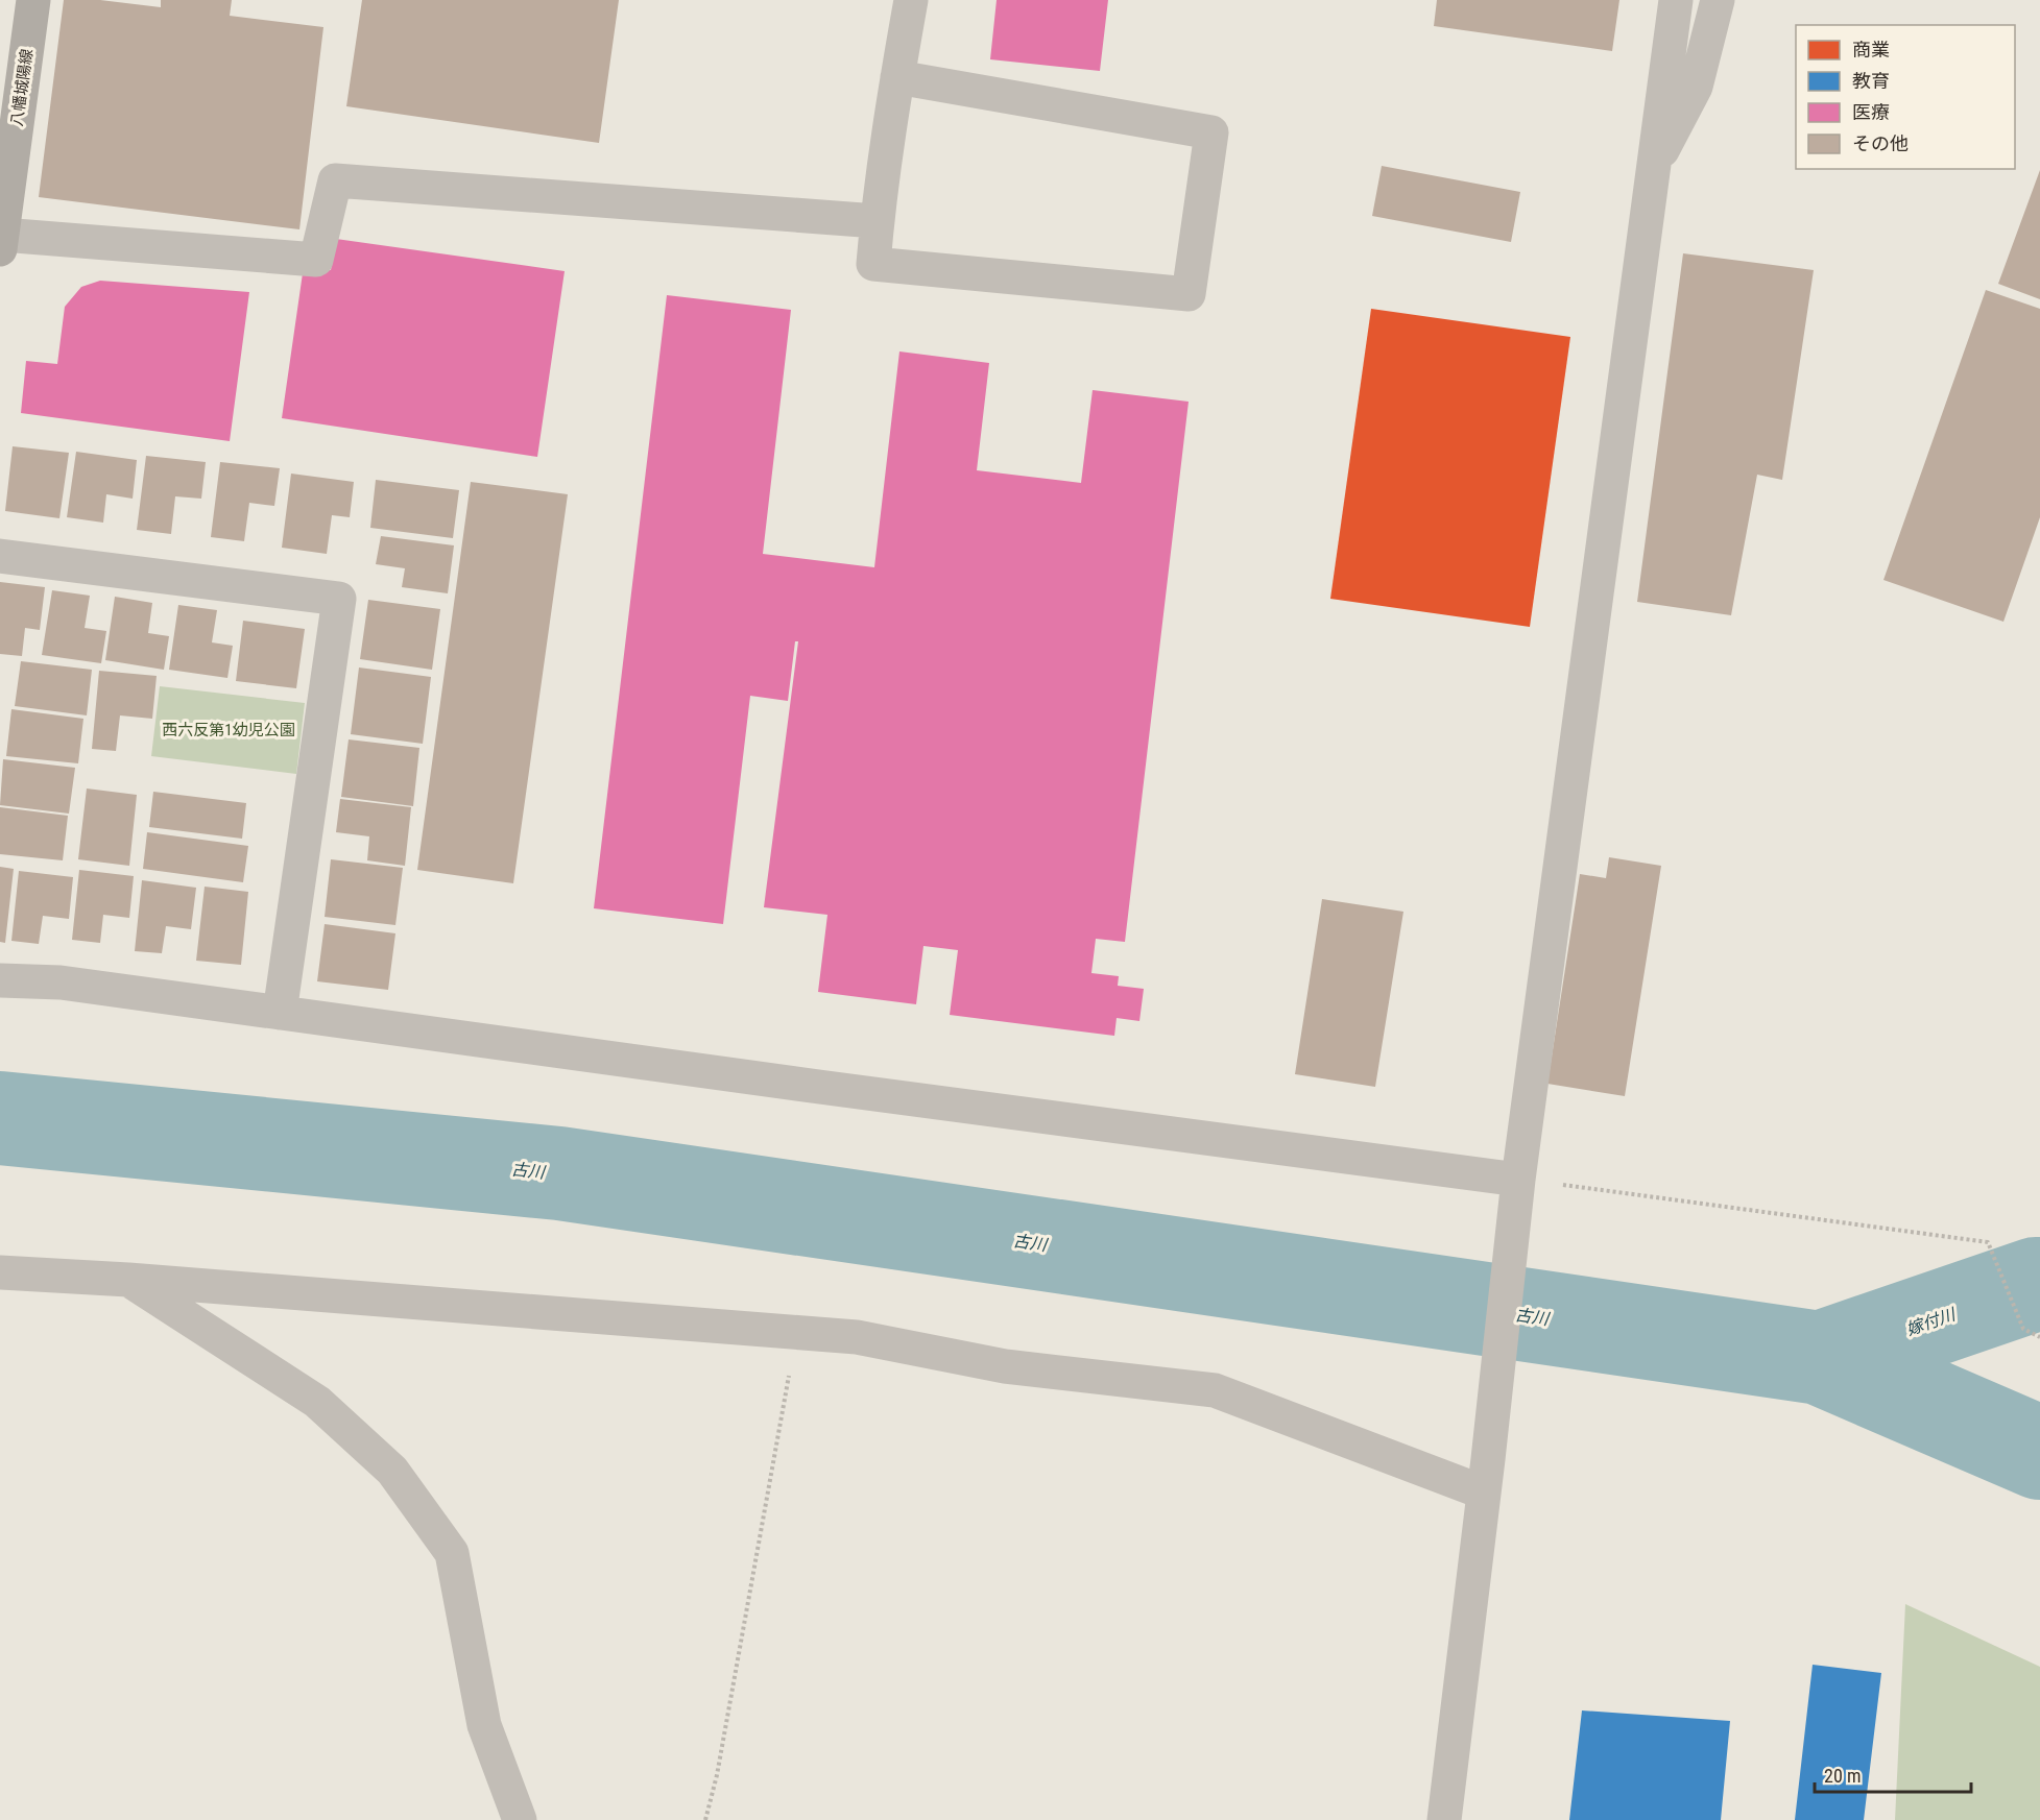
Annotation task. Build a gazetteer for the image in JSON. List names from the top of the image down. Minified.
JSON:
{"streets":{"main road":["八幡城陽線"]},"water":["古川","嫁付川"],"parks":["西六反第1幼児公園"],"legend":["商業","教育","医療","その他"],"scale_bar":"20 m"}
